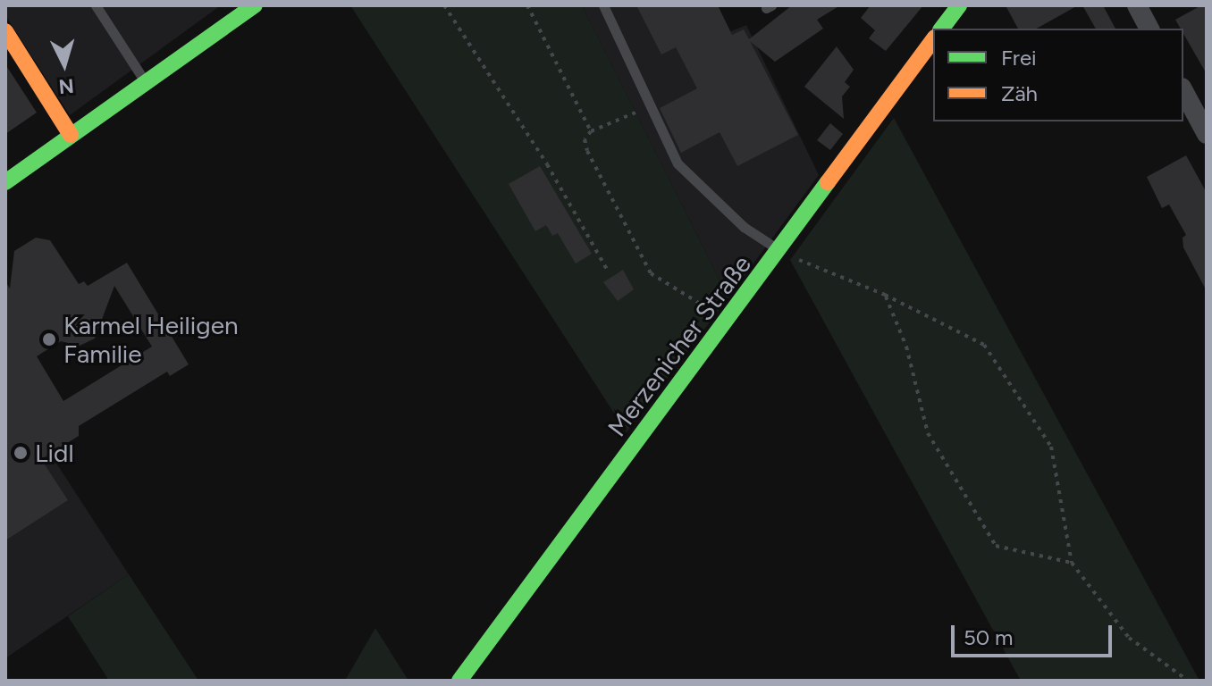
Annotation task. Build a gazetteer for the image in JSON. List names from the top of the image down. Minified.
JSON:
{"streets":{"street":["Merzenicher Straße"]},"places":["Karmel Heiligen Familie","Lidl"],"legend":["Frei","Zäh"],"scale_bar":"50 m","north":"bottom"}
